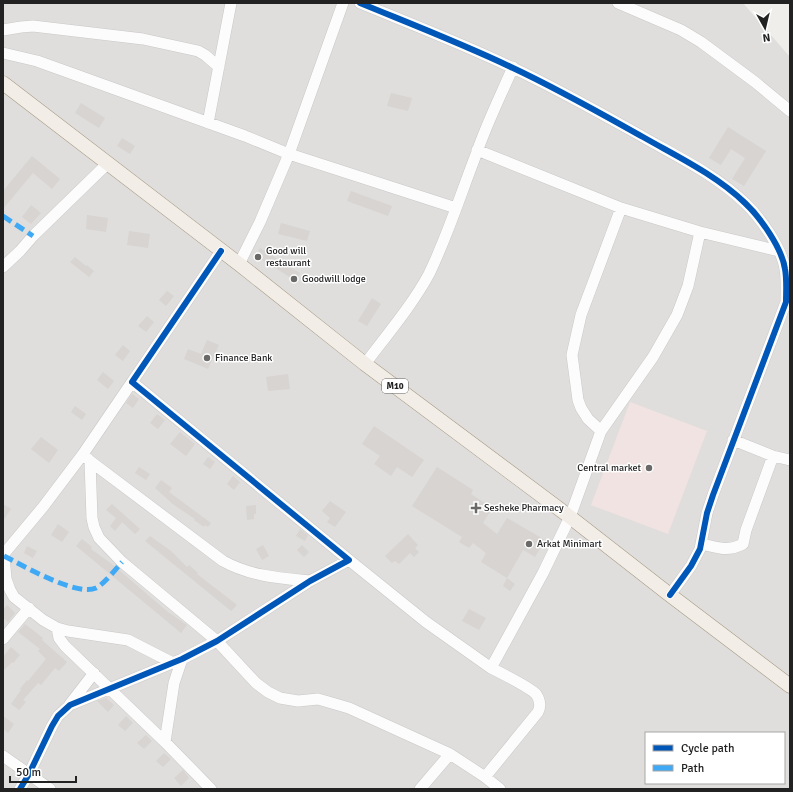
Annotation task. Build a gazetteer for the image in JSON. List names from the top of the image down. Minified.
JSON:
{"streets":{"main road":["M10"]},"places":{"other":["Good will restaurant","Goodwill lodge","Finance Bank","Central market","Arkat Minimart"],"health":["Sesheke Pharmacy"]},"legend":["Cycle path","Path"],"scale_bar":"50 m","north":"bottom"}
